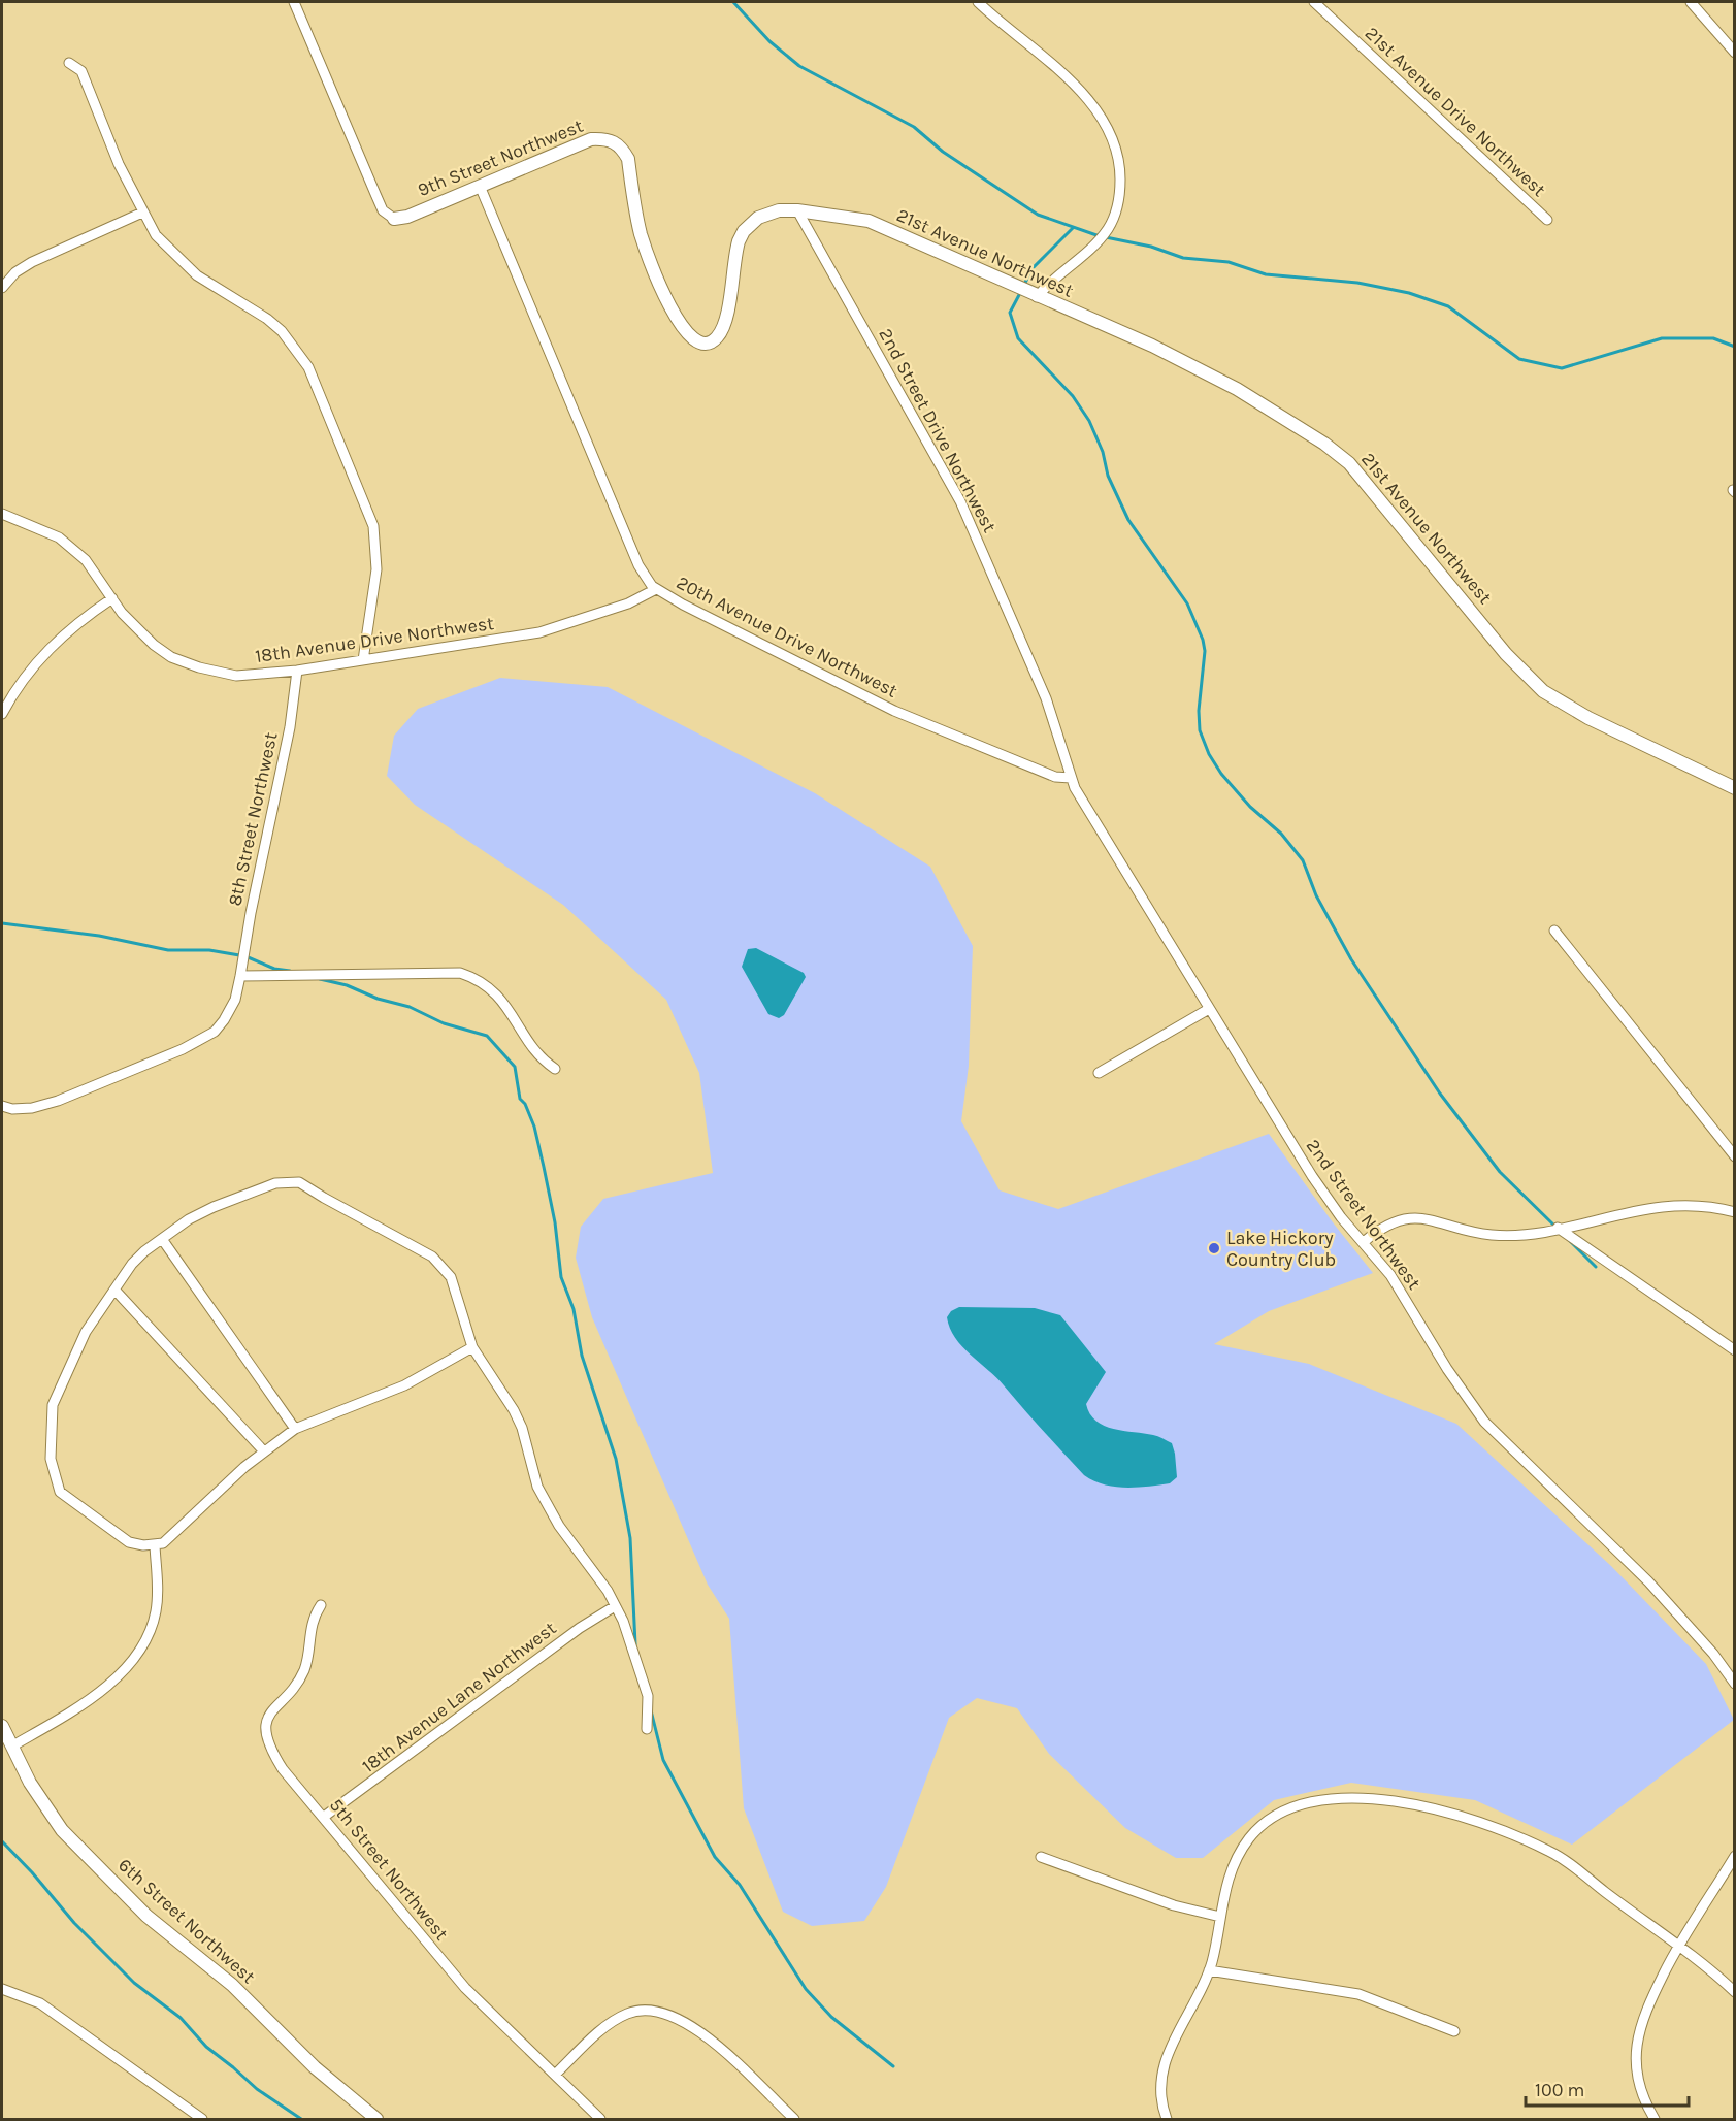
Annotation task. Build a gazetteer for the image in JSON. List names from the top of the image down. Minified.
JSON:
{"streets":{"street":["21st Avenue Drive Northwest","9th Street Northwest","21st Avenue Northwest","2nd Street Drive Northwest","20th Avenue Drive Northwest","18th Avenue Drive Northwest","8th Street Northwest","2nd Street Northwest","18th Avenue Lane Northwest","5th Street Northwest","6th Street Northwest"]},"crossings":[["9th Street Northwest","21st Avenue Northwest"],["9th Street Northwest","2nd Street Drive Northwest"],["9th Street Northwest","20th Avenue Drive Northwest"],["21st Avenue Northwest","2nd Street Drive Northwest"],["2nd Street Drive Northwest","20th Avenue Drive Northwest"],["2nd Street Drive Northwest","2nd Street Northwest"],["20th Avenue Drive Northwest","18th Avenue Drive Northwest"],["20th Avenue Drive Northwest","2nd Street Northwest"],["18th Avenue Drive Northwest","8th Street Northwest"],["18th Avenue Lane Northwest","5th Street Northwest"]],"places":["Lake Hickory Country Club"],"scale_bar":"100 m"}
